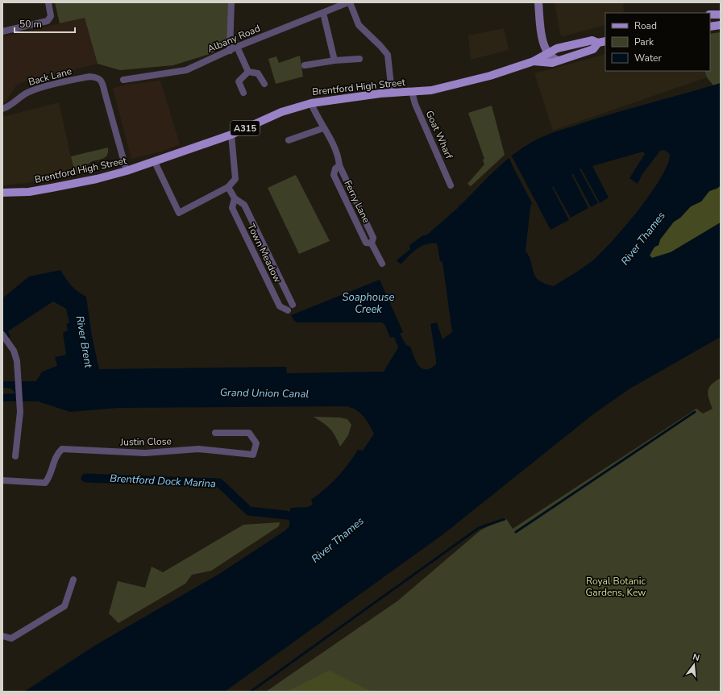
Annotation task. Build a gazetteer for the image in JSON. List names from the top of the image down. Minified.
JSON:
{"streets":{"main road":["Brentford High Street","A315"],"street":["Albany Road","Back Lane","Goat Wharf","Ferry Lane","Town Meadow","Justin Close"]},"crossings":[["Back Lane","Brentford High Street"],["Brentford High Street","Goat Wharf"],["Brentford High Street","Ferry Lane"]],"water":["River Thames","Soaphouse Creek","River Brent","Grand Union Canal","Brentford Dock Marina"],"parks":["Royal Botanic Gardens, Kew"],"legend":["Road","Park","Water"],"scale_bar":"50 m","north":"top"}
